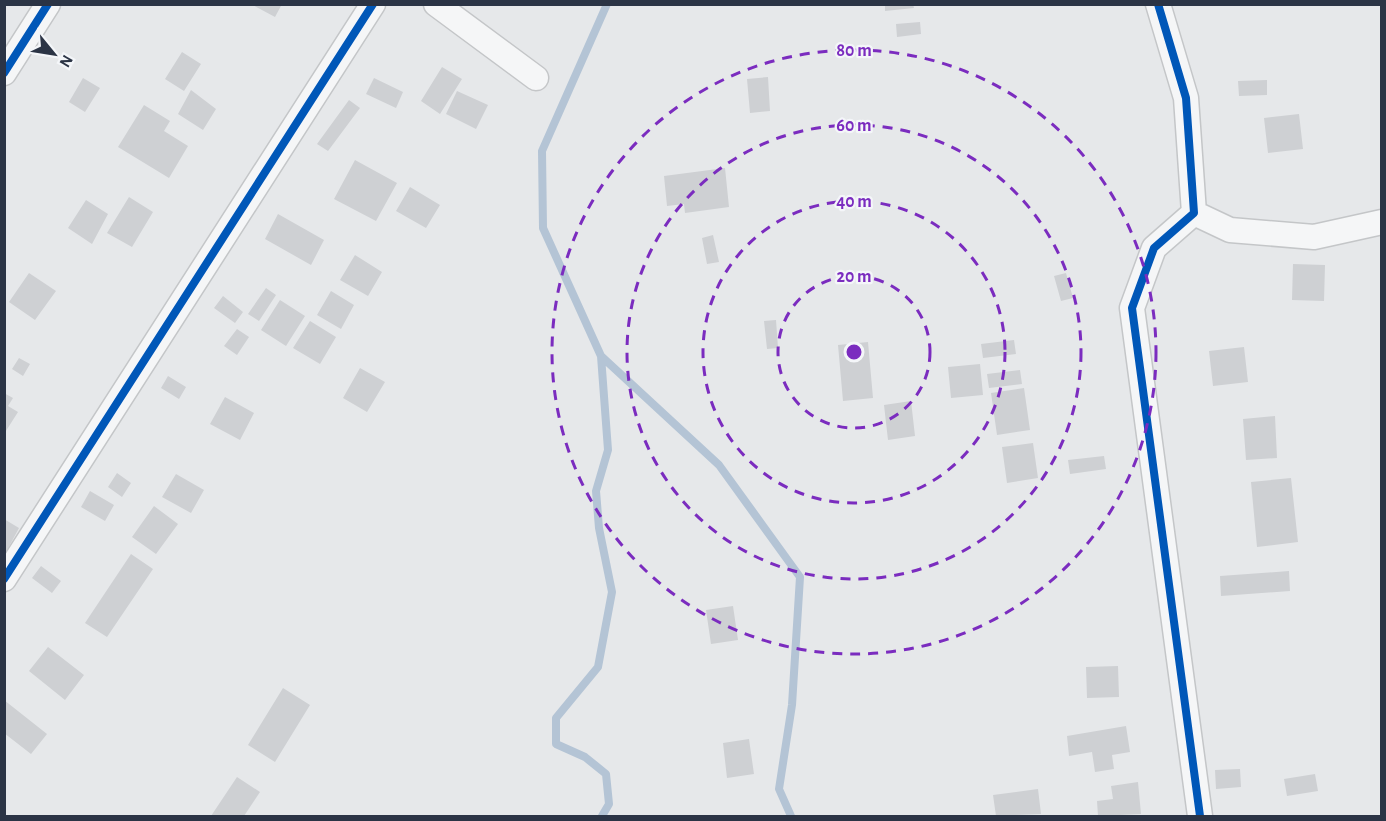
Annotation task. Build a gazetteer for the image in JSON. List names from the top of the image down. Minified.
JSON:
{"north":"bottom right","rings":["80 m","60 m","40 m","20 m"]}
